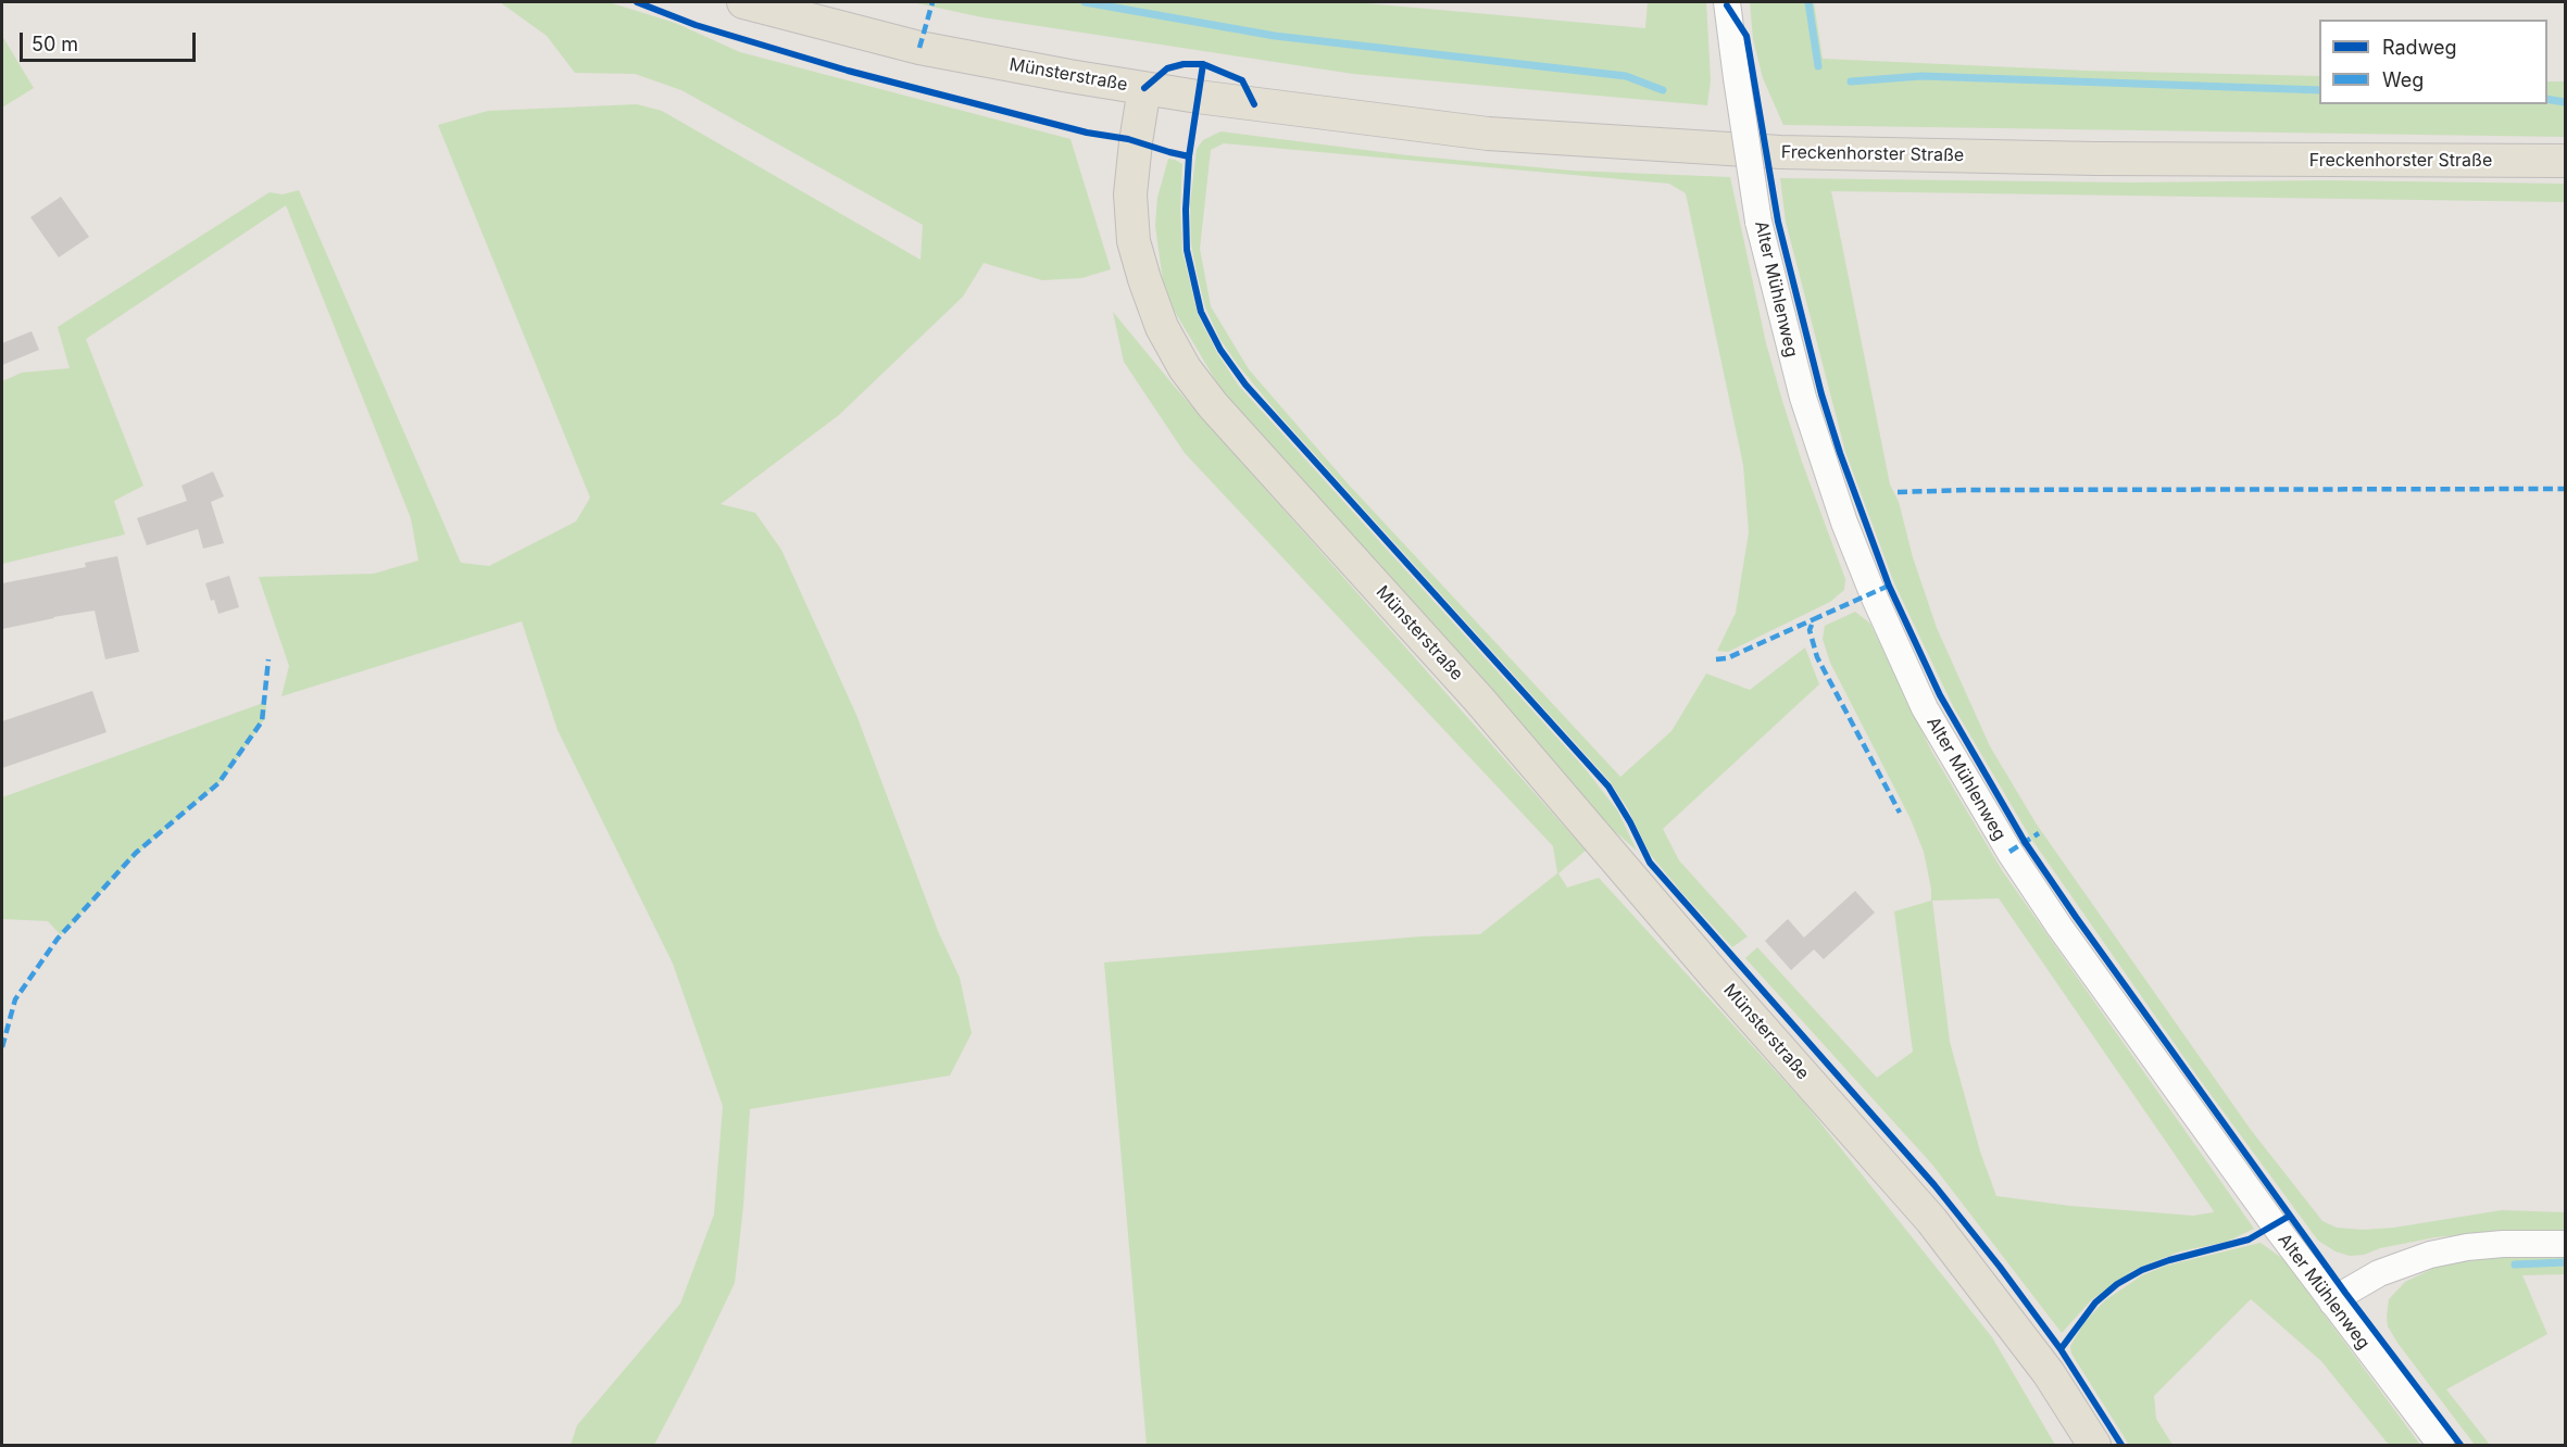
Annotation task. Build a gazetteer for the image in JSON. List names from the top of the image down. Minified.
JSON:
{"streets":{"main road":["Münsterstraße","Freckenhorster Straße"],"street":["Alter Mühlenweg"]},"crossings":[["Münsterstraße","Freckenhorster Straße"]],"legend":["Radweg","Weg"],"scale_bar":"50 m"}
